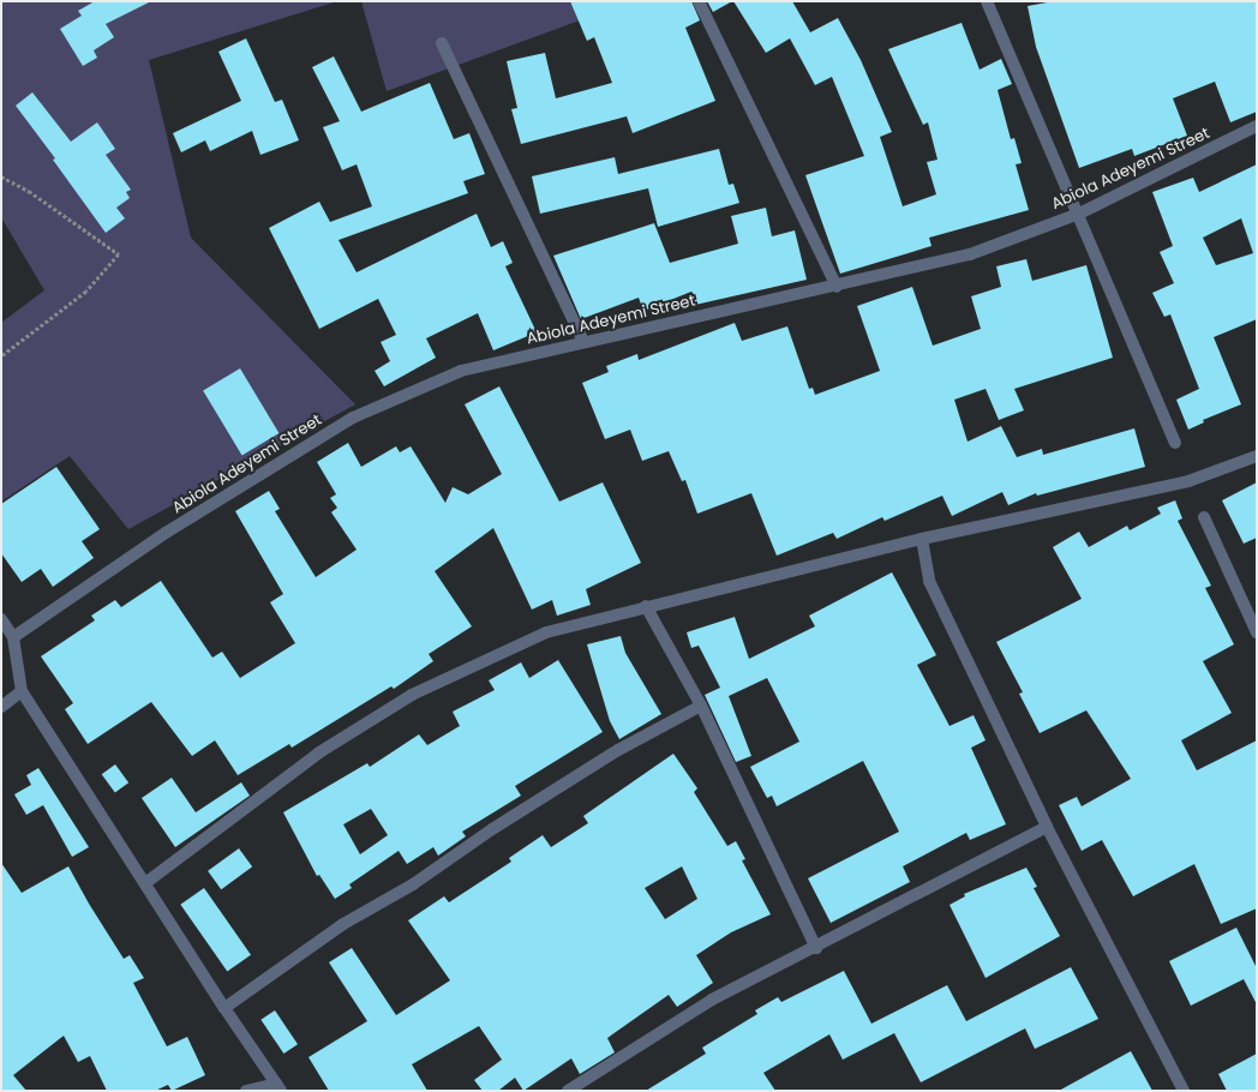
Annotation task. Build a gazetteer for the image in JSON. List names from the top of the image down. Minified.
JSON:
{"streets":{"street":["Abiola Adeyemi Street"]}}
